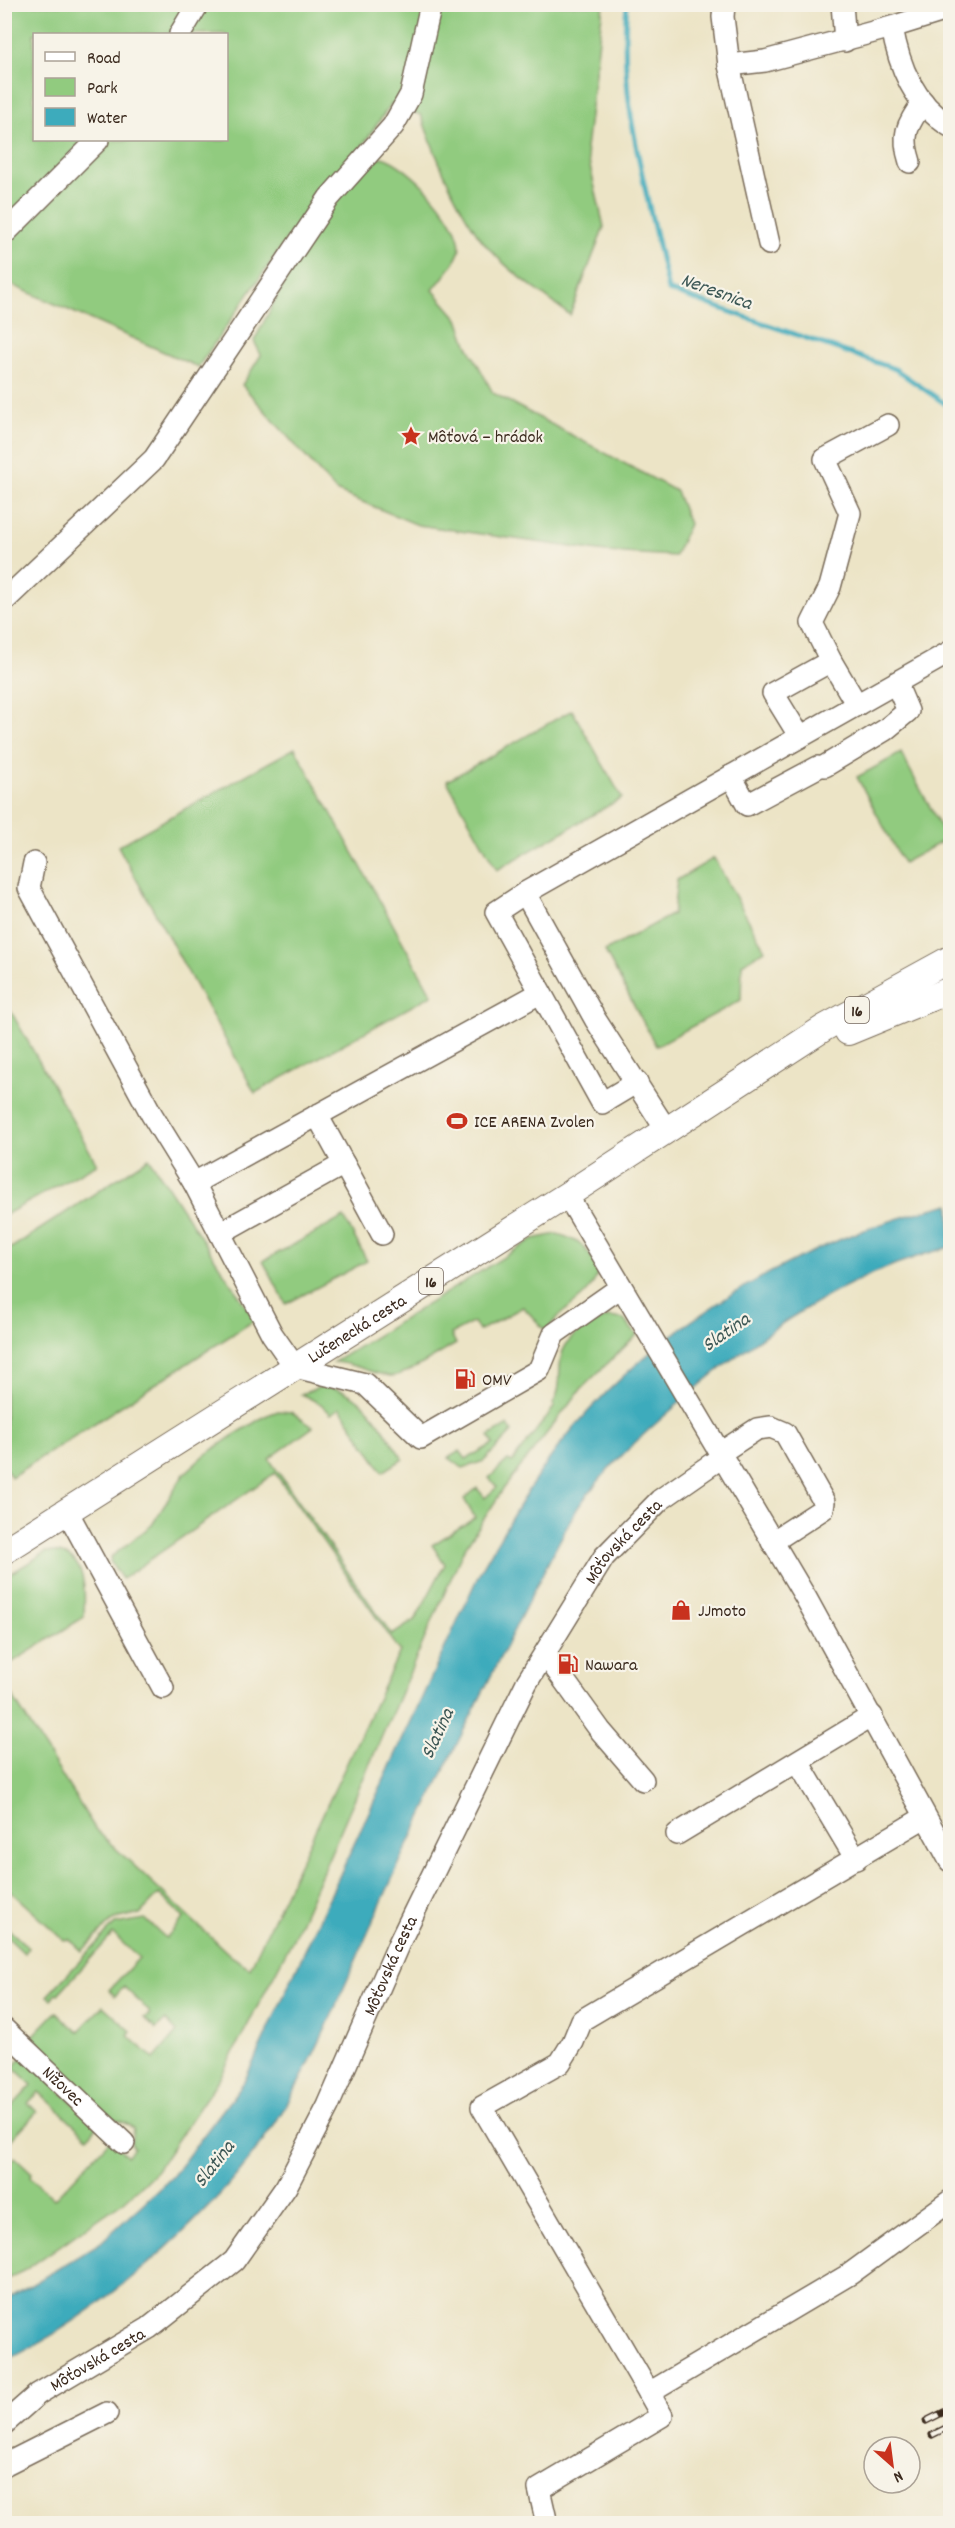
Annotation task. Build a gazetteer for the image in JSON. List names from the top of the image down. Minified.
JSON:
{"streets":{"main road":["16","Lučenecká cesta"],"street":["Môťovská cesta","Nižovec"]},"water":["Neresnica","Slatina"],"places":{"place":["Môťová – hrádok"],"sports":["ICE ARENA Zvolen"],"fuel station":["OMV","Nawara"],"shop":["JJmoto"]},"legend":["Road","Park","Water"],"north":"bottom right"}
